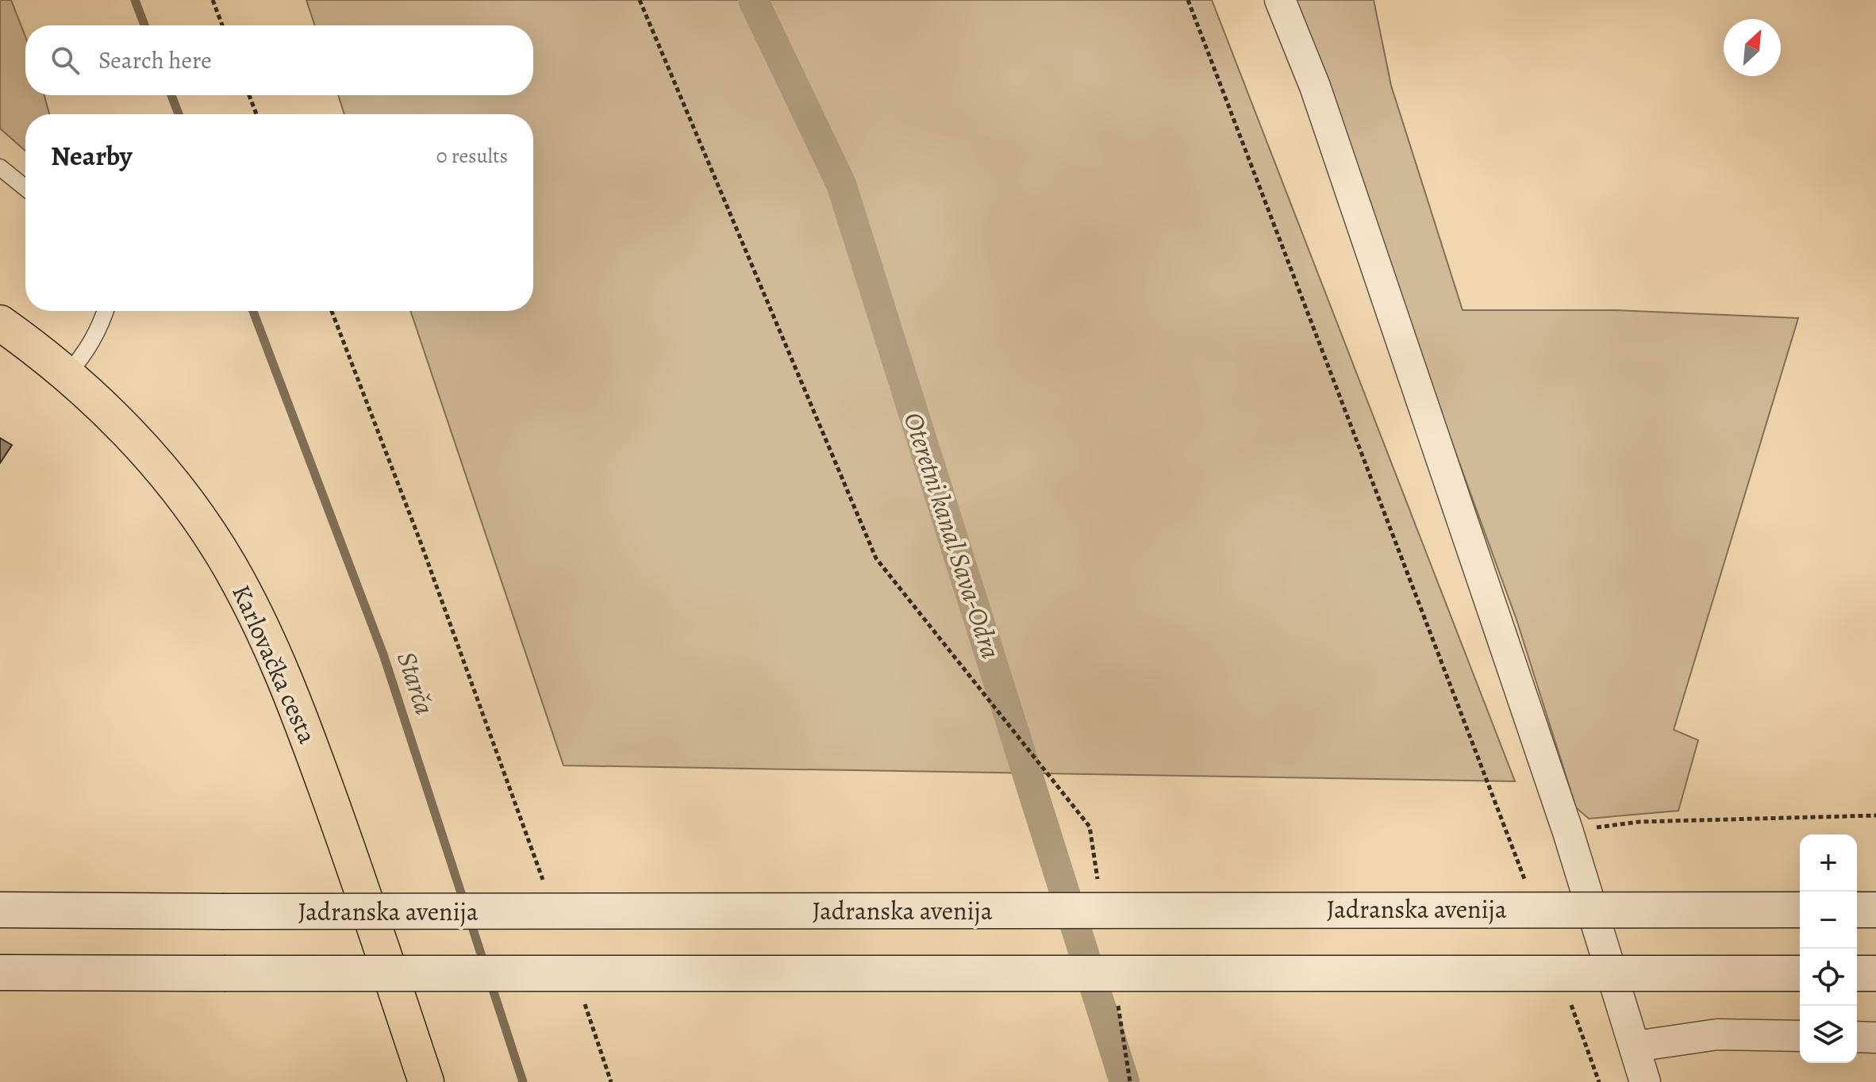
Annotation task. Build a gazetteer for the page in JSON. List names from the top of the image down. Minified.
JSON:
{"streets":{"main road":["Karlovačka cesta","Jadranska avenija"]},"water":["Oteretni kanal Sava-Odra","Starča"],"north":"top right","page":{"search":"Search here","heading":["Nearby","0 results"],"map_buttons":["+","−"]}}
